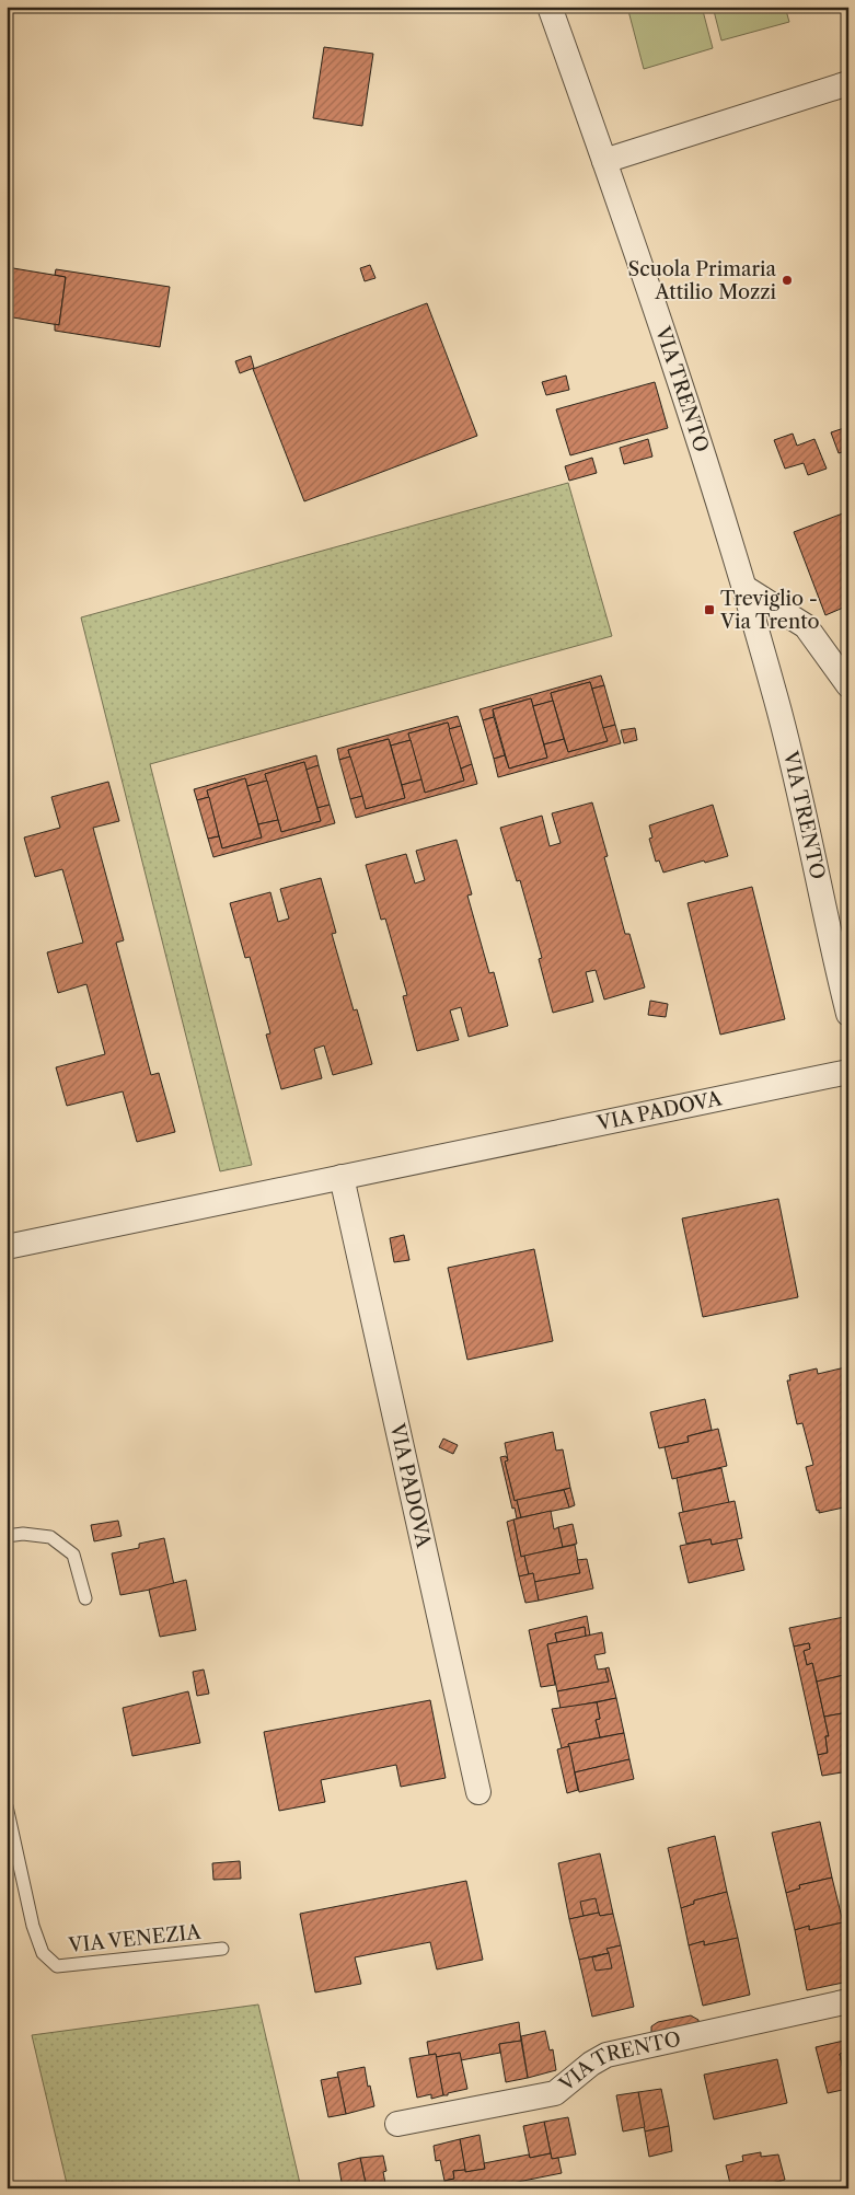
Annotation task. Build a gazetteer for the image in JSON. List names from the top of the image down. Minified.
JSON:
{"streets":{"street":["VIA TRENTO","VIA PADOVA"],"lane":["VIA VENEZIA"]},"places":{"other":["Scuola Primaria Attilio Mozzi"],"transit":["Treviglio - Via Trento"]}}
